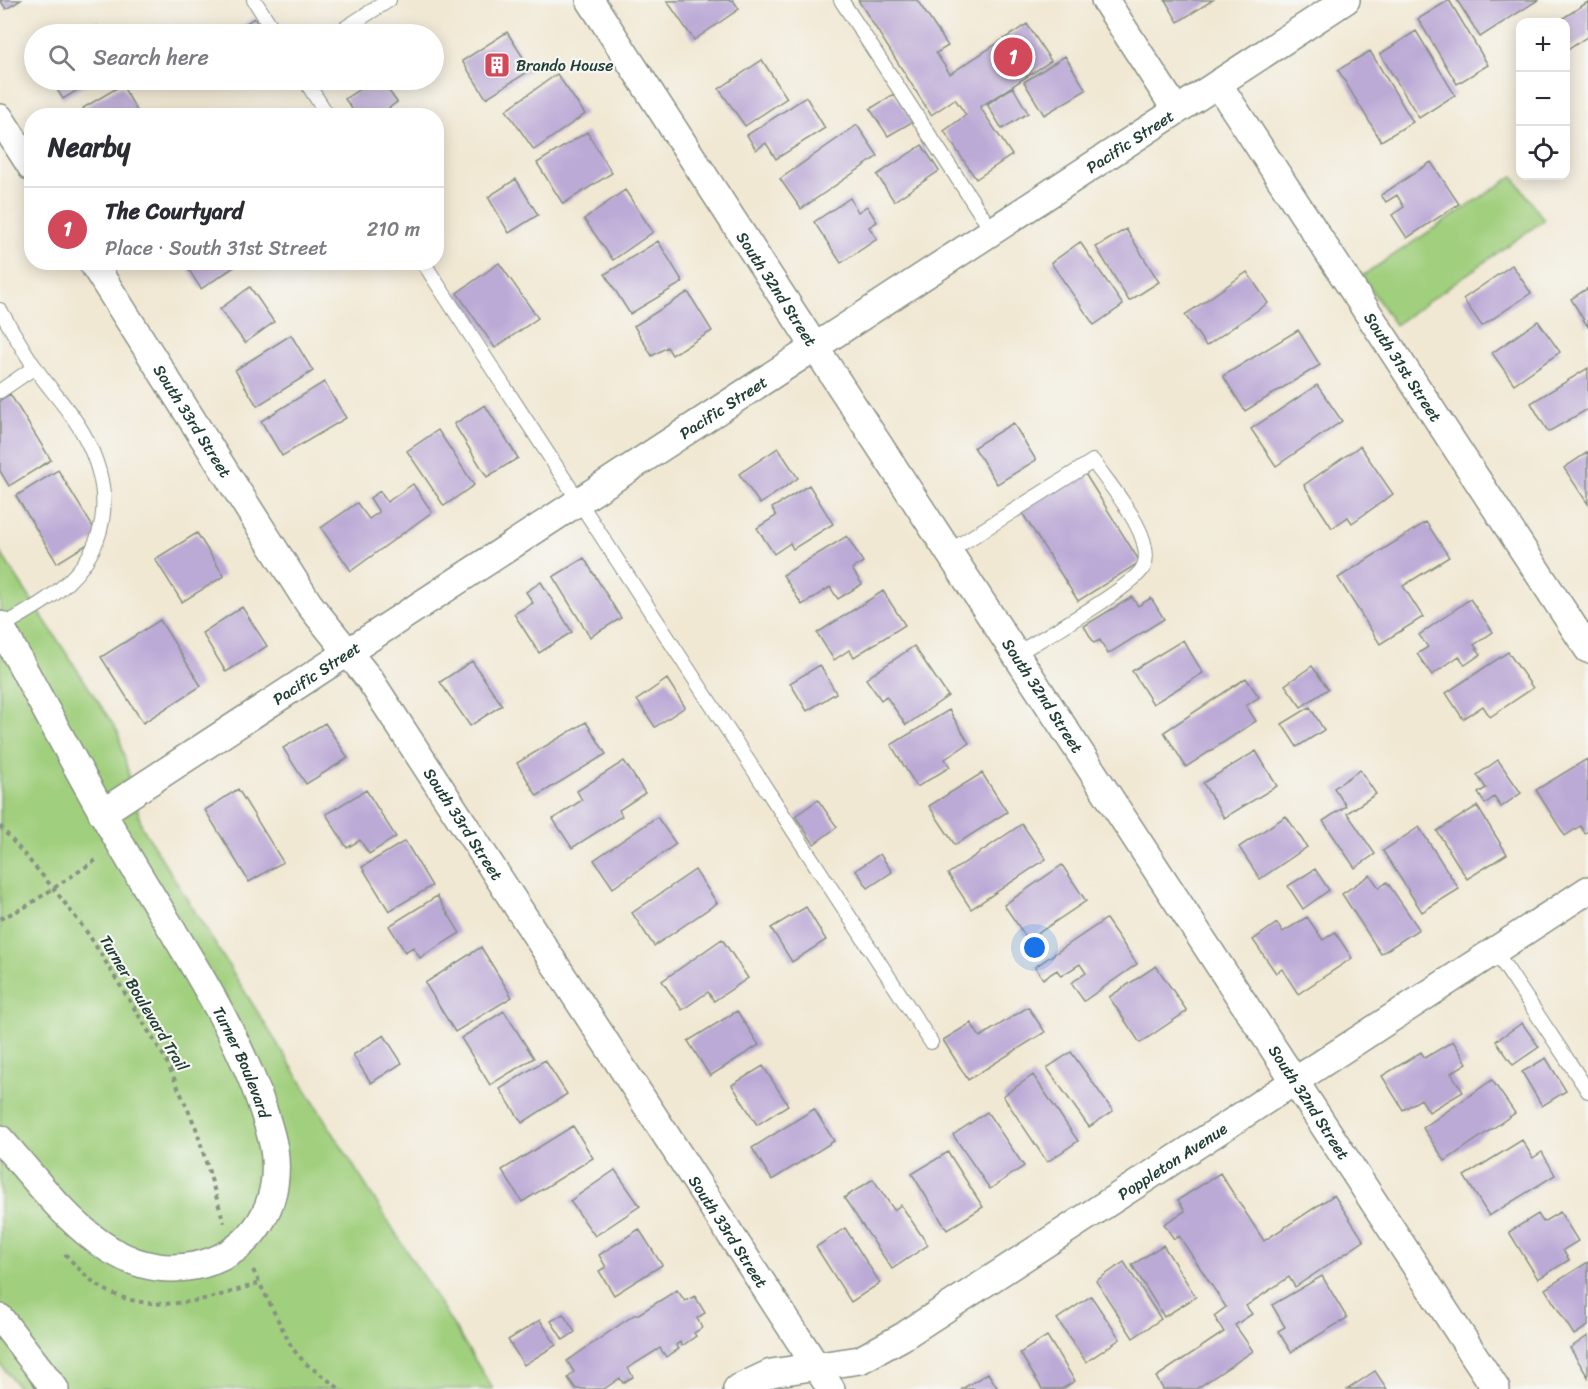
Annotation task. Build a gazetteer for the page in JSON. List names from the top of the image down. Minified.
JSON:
{"streets":{"street":["Pacific Street","South 32nd Street","South 31st Street","South 33rd Street","Turner Boulevard","Poppleton Avenue"],"path":["Turner Boulevard Trail"]},"crossings":[["Pacific Street","South 32nd Street"],["Pacific Street","South 31st Street"],["Pacific Street","South 33rd Street"],["Pacific Street","Turner Boulevard"],["South 32nd Street","Poppleton Avenue"],["South 33rd Street","Poppleton Avenue"],["Turner Boulevard Trail","Turner Boulevard"]],"places":{"building":["Brando House"]},"page":{"map_buttons":["+","−"],"search":"Search here","pins":"1","heading":"Nearby","list":[{"mark":"1","name":"The Courtyard","note":"Place · South 31st Street","value":"210 m"}]}}
